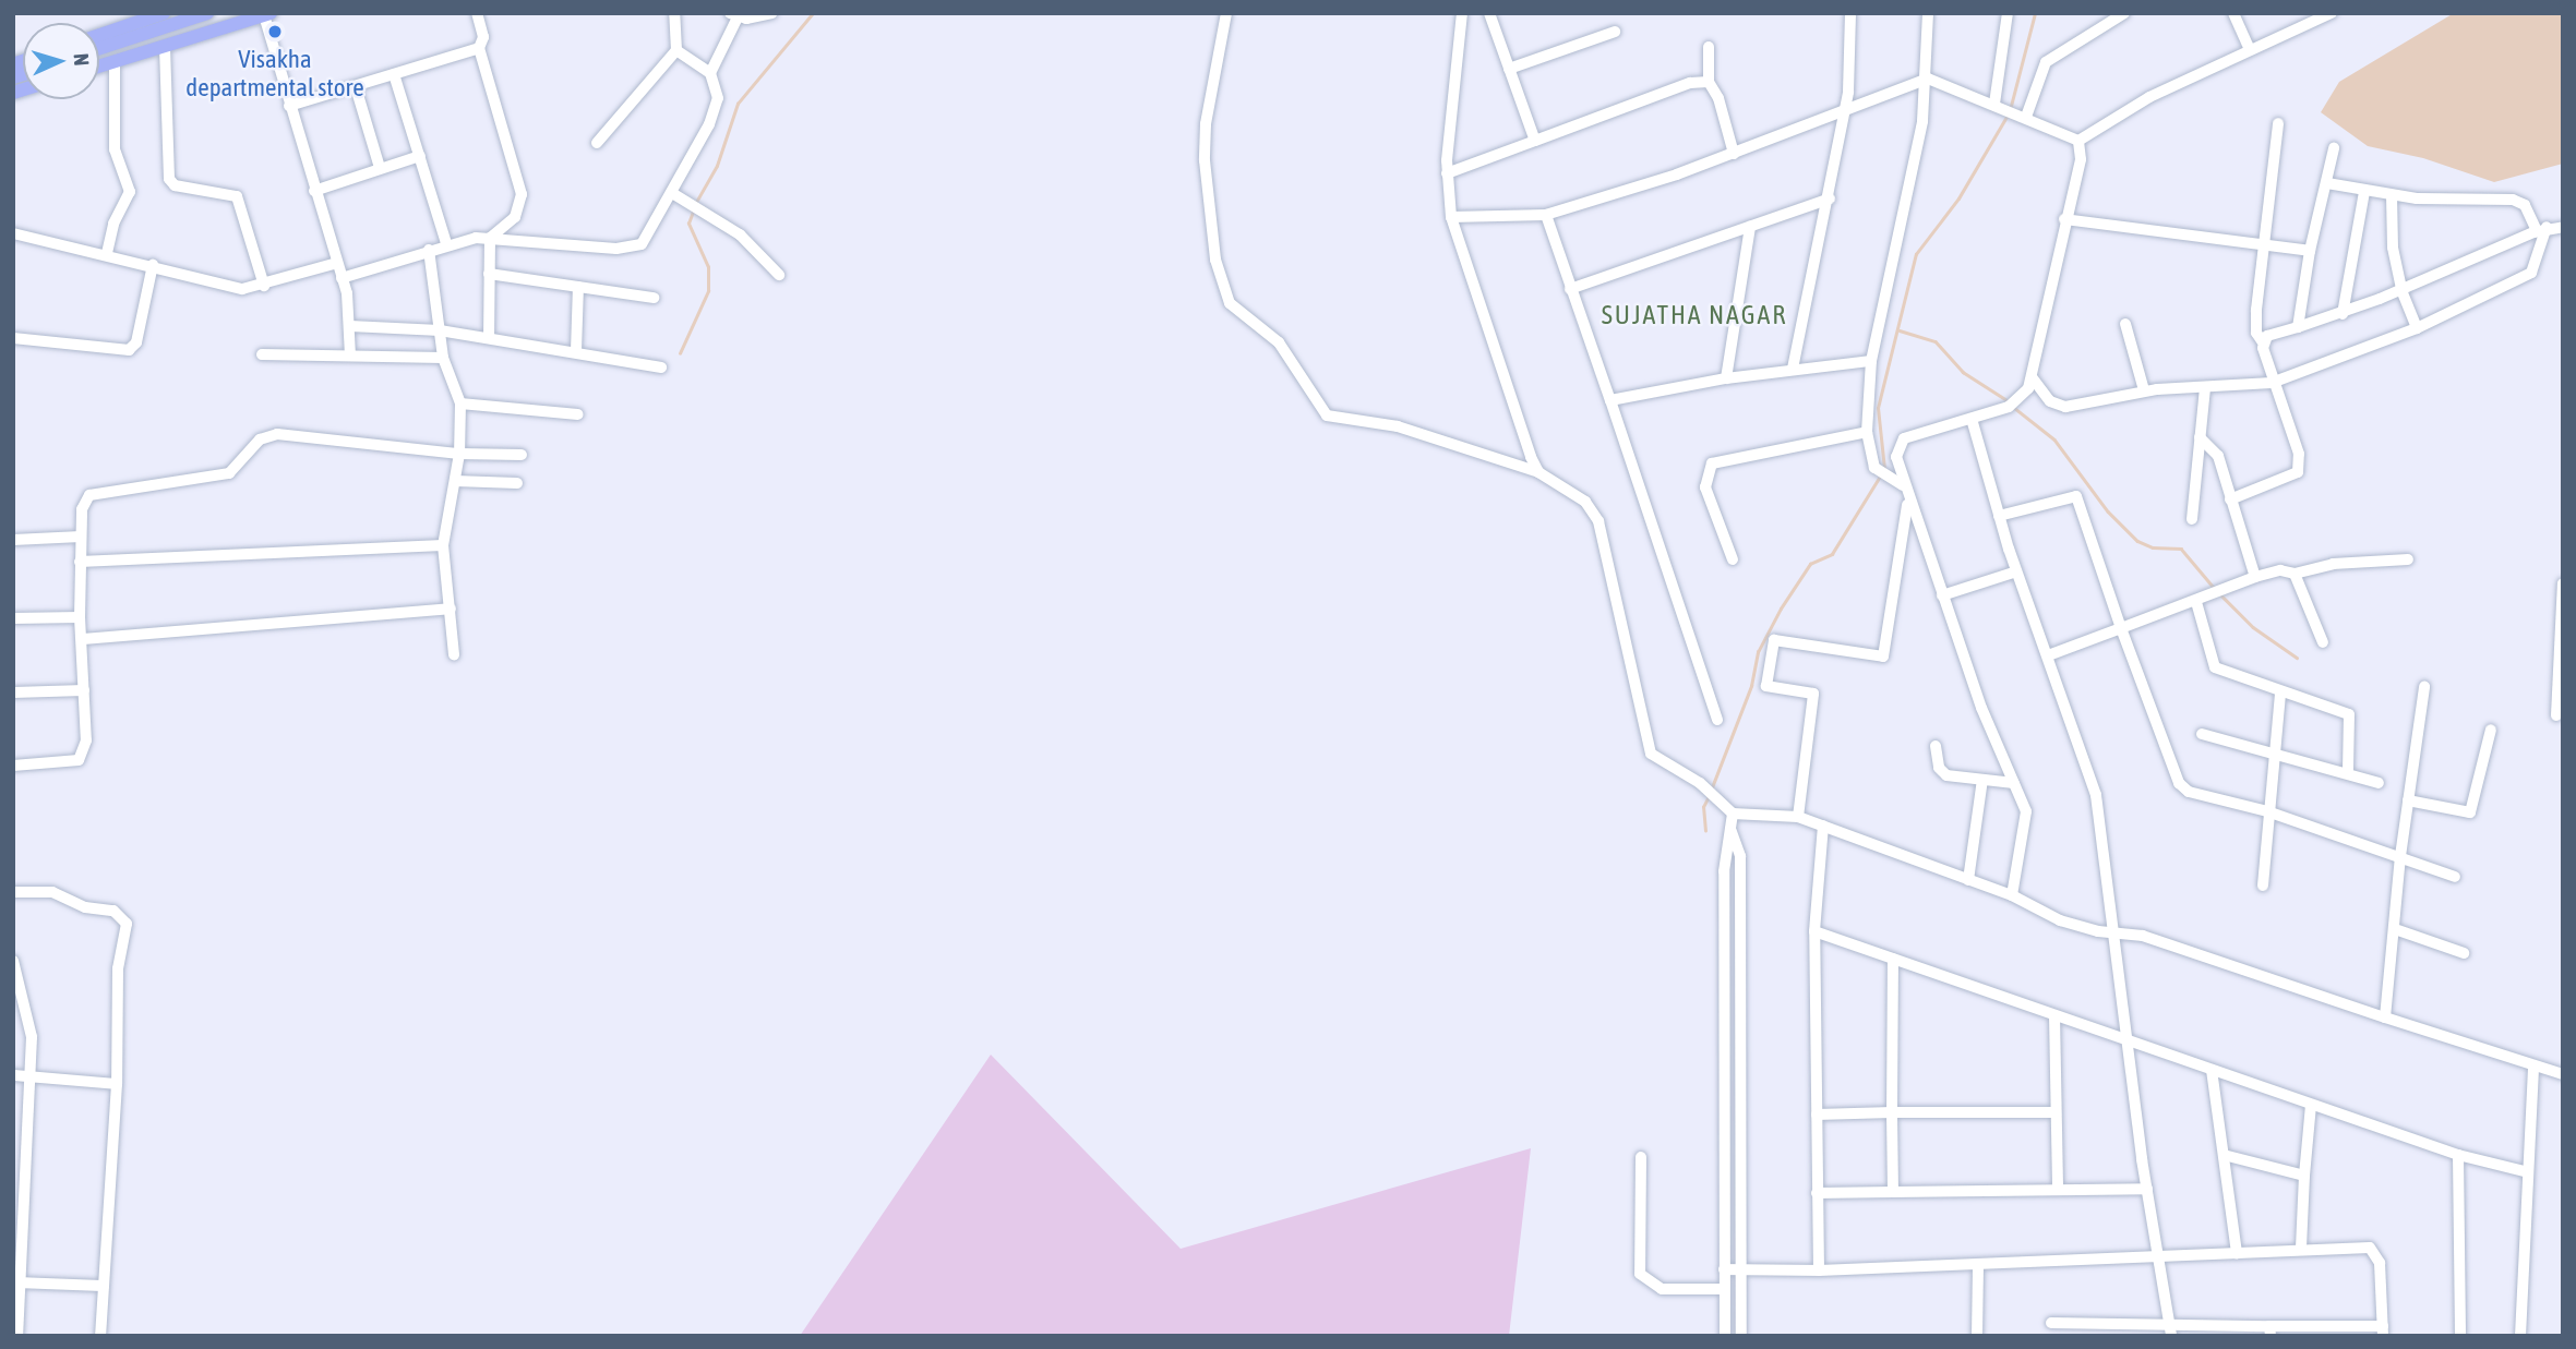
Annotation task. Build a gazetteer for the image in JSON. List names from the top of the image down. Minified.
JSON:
{"districts":["SUJATHA NAGAR"],"places":["Visakha departmental store"],"north":"right"}
